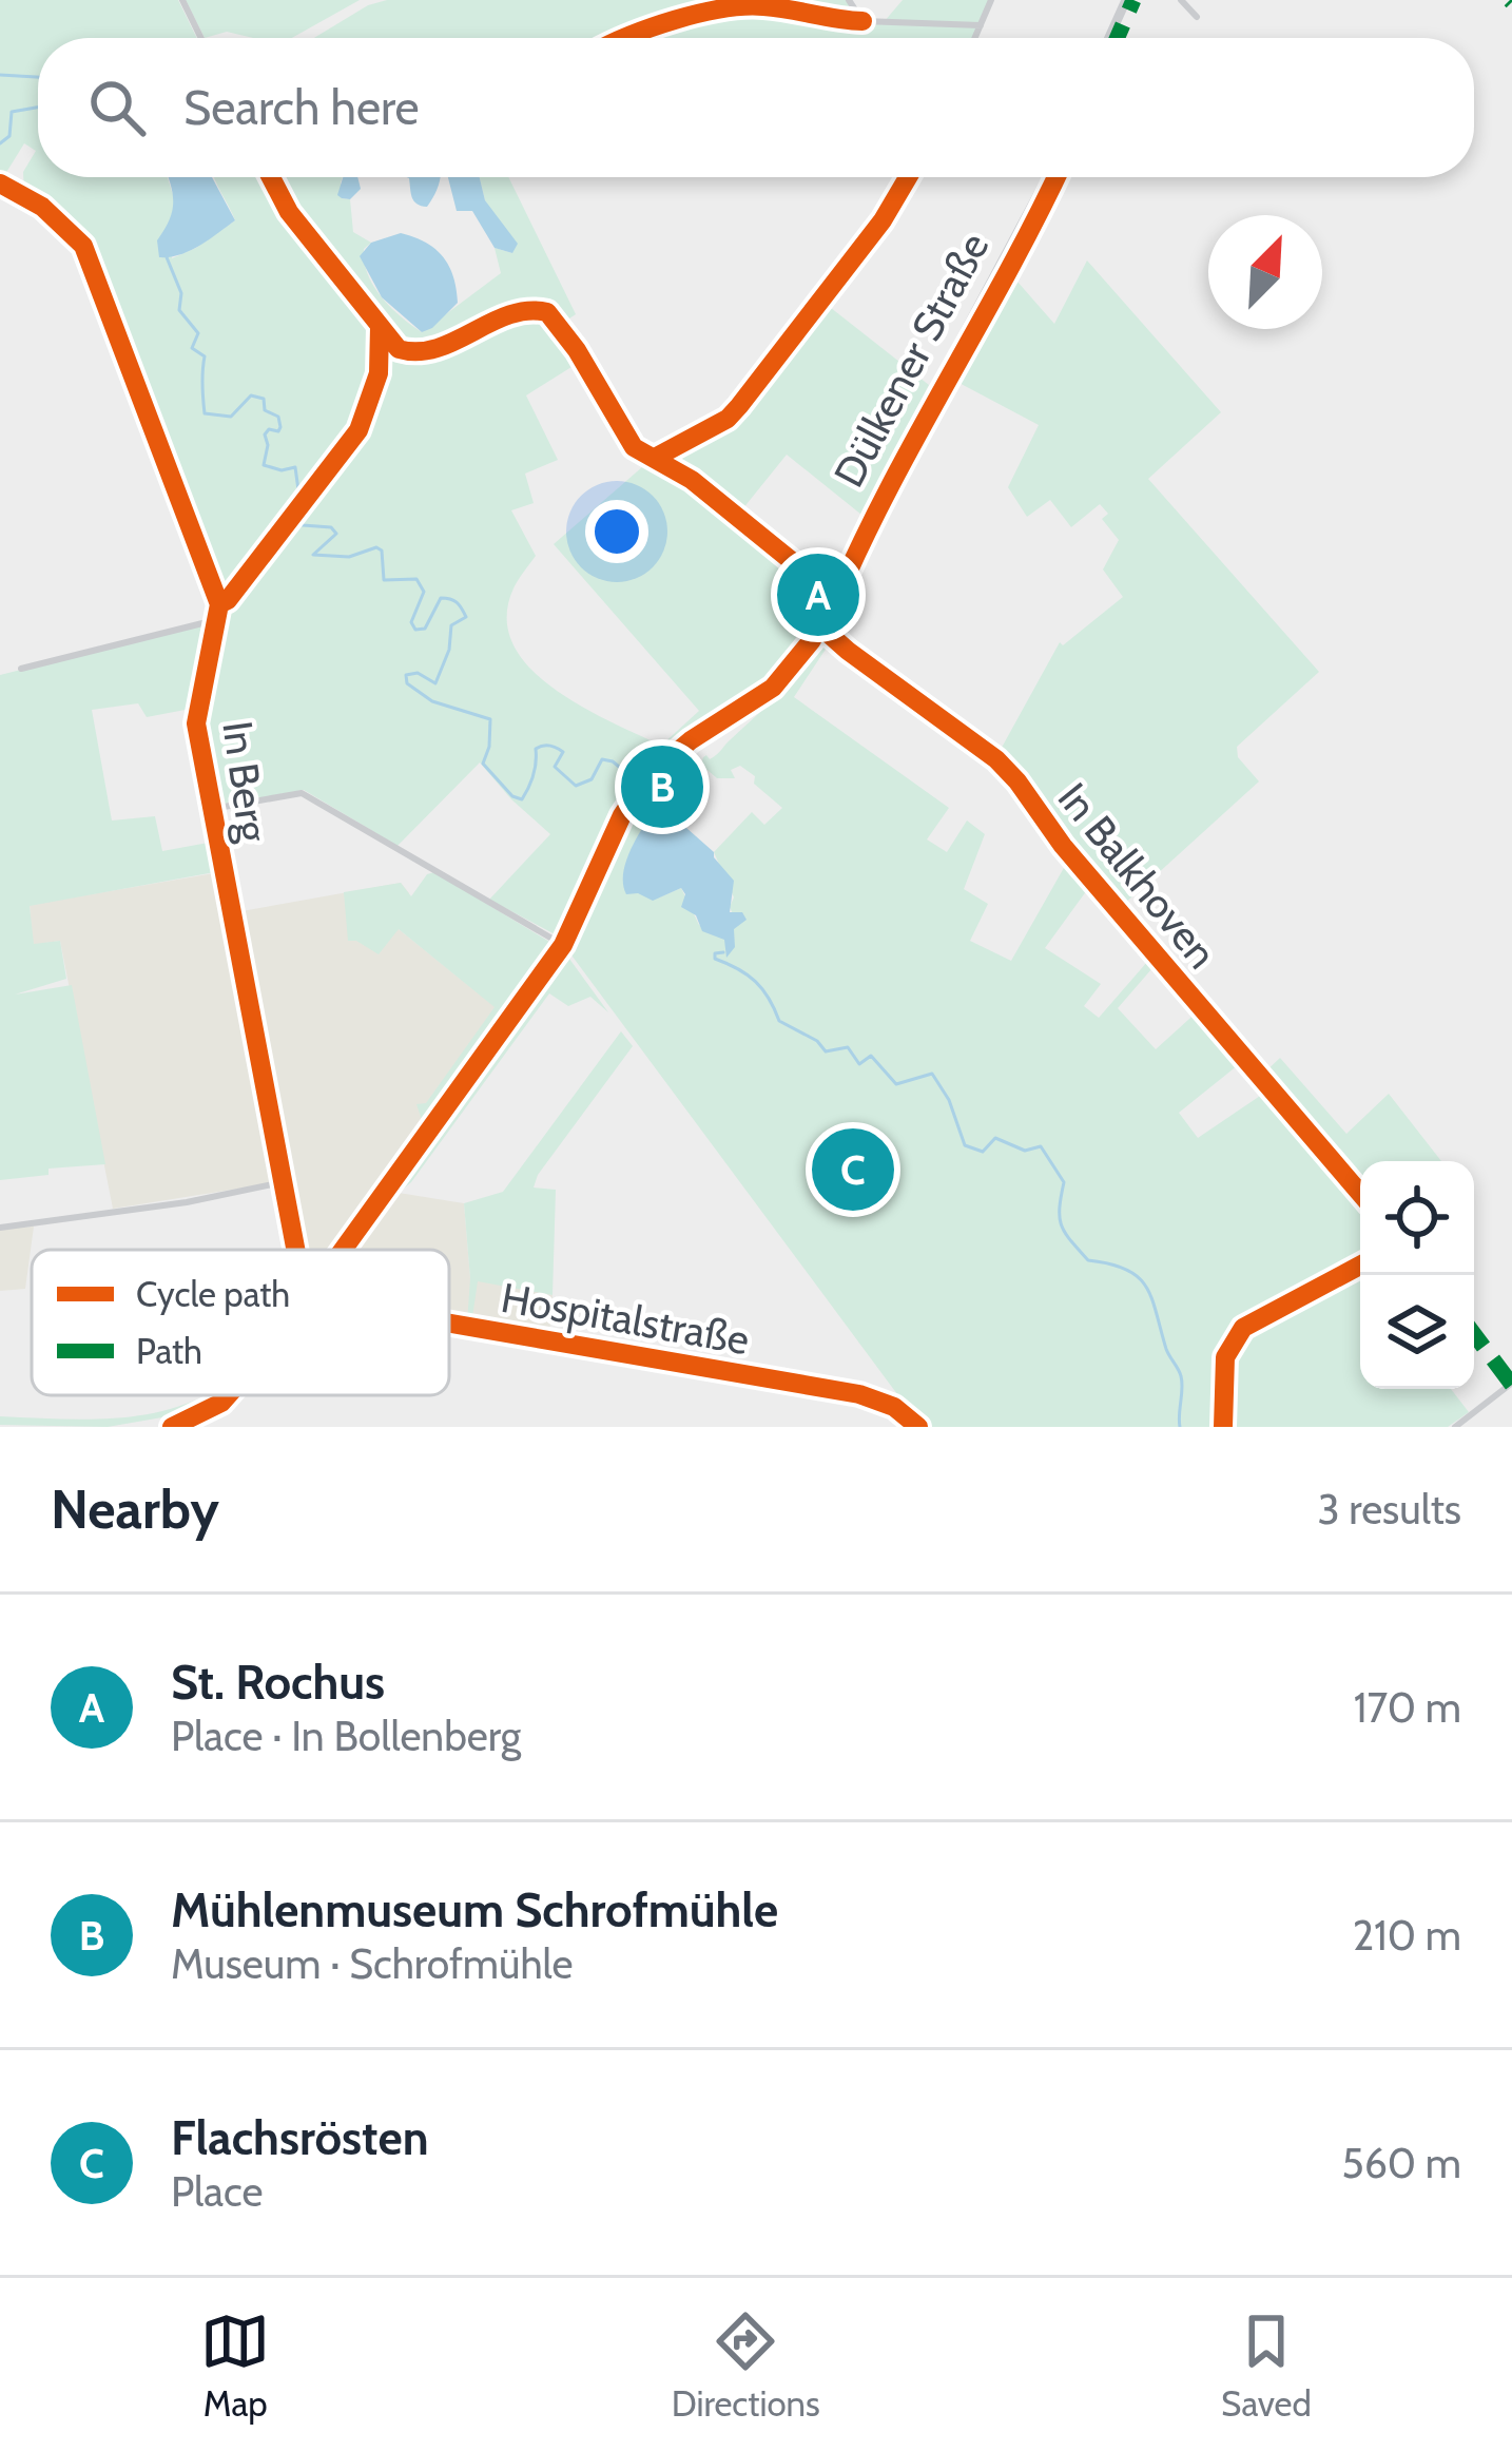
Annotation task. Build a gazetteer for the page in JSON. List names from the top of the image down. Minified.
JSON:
{"streets":{"main road":["Dülkener Straße"],"street":["In Berg","In Balkhoven","Hospitalstraße"]},"crossings":[["Dülkener Straße","In Berg"],["Dülkener Straße","In Balkhoven"]],"legend":["Cycle path","Path"],"north":"top right","page":{"search":"Search here","pins":["A","B","C"],"heading":["Nearby","3 results"],"list":[{"mark":"A","name":"St. Rochus","note":"Place · In Bollenberg","value":"170 m"},{"mark":"B","name":"Mühlenmuseum Schrofmühle","note":"Museum · Schrofmühle","value":"210 m"},{"mark":"C","name":"Flachsrösten","note":"Place","value":"560 m"}],"nav":["Map","Directions","Saved"]}}
